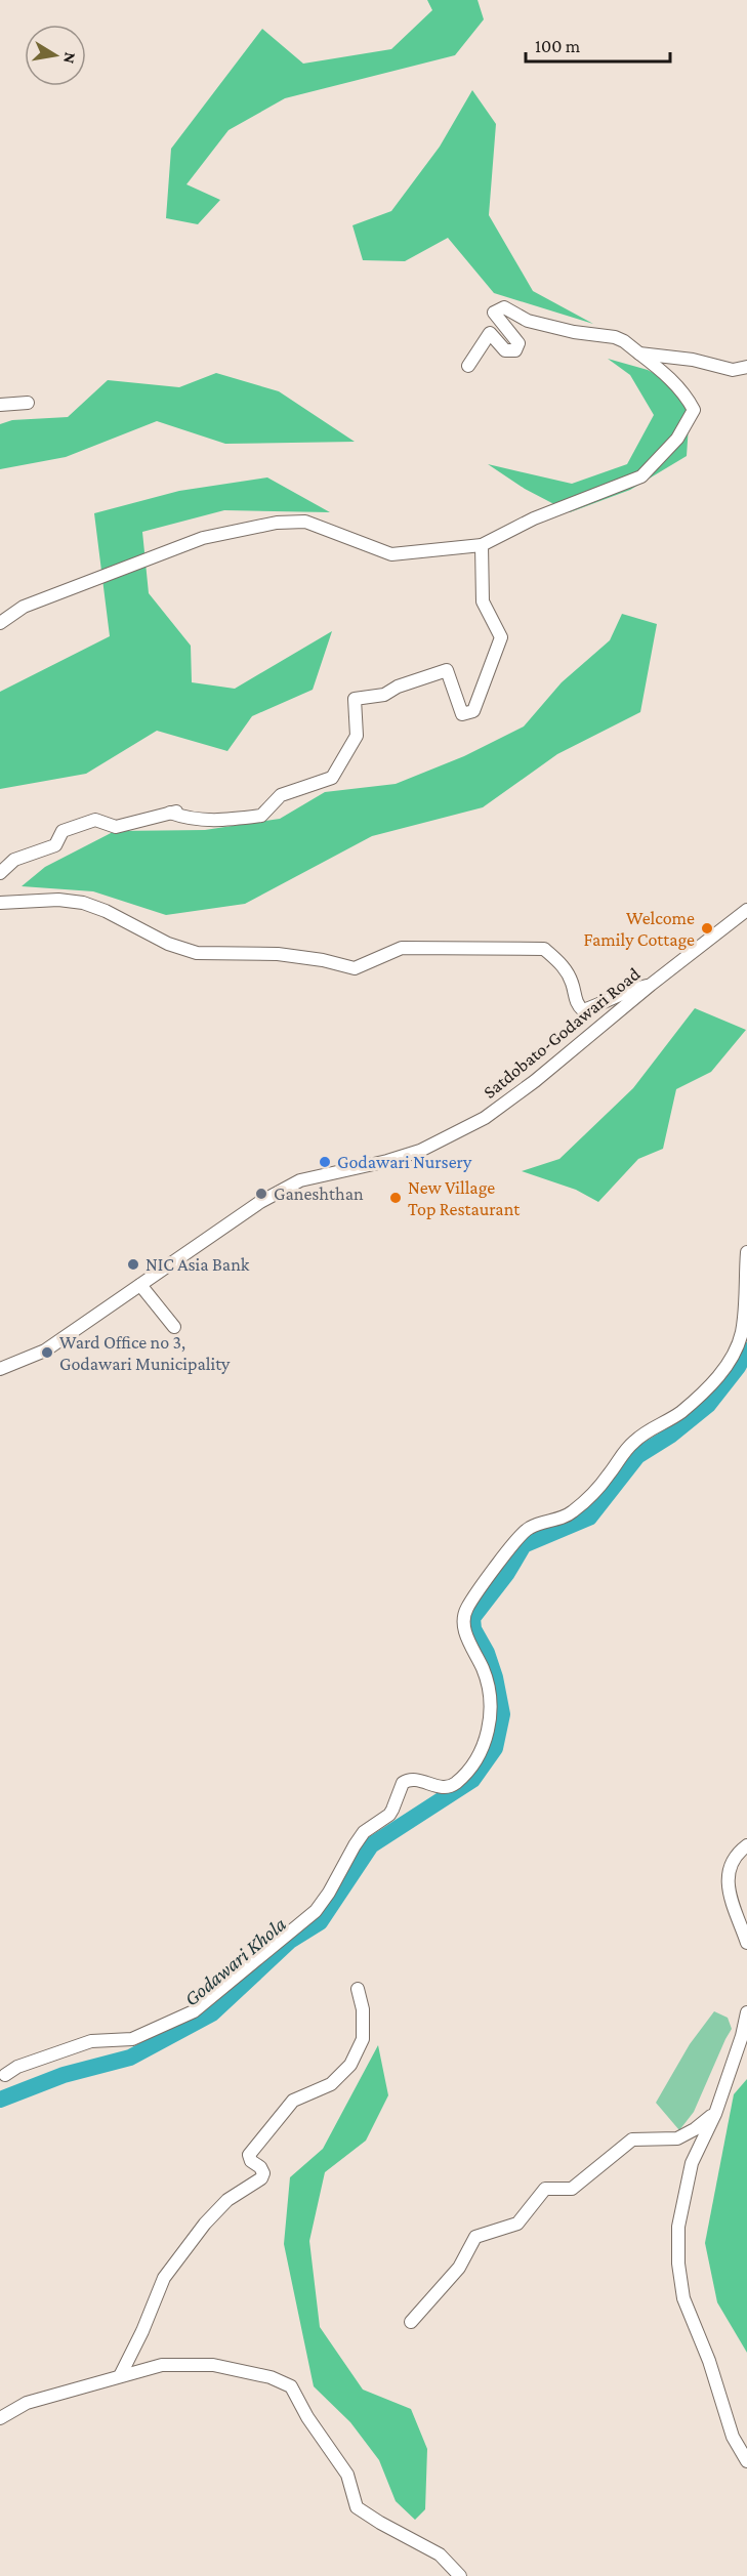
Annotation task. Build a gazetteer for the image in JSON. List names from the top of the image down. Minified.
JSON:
{"streets":{"street":["Satdobato-Godawari Road"]},"water":["Godawari Khola"],"places":["Welcome Family Cottage","Godawari Nursery","Ganeshthan","New Village Top Restaurant","NIC Asia Bank","Ward Office no 3, Godawari Municipality"],"scale_bar":"100 m","north":"right"}
